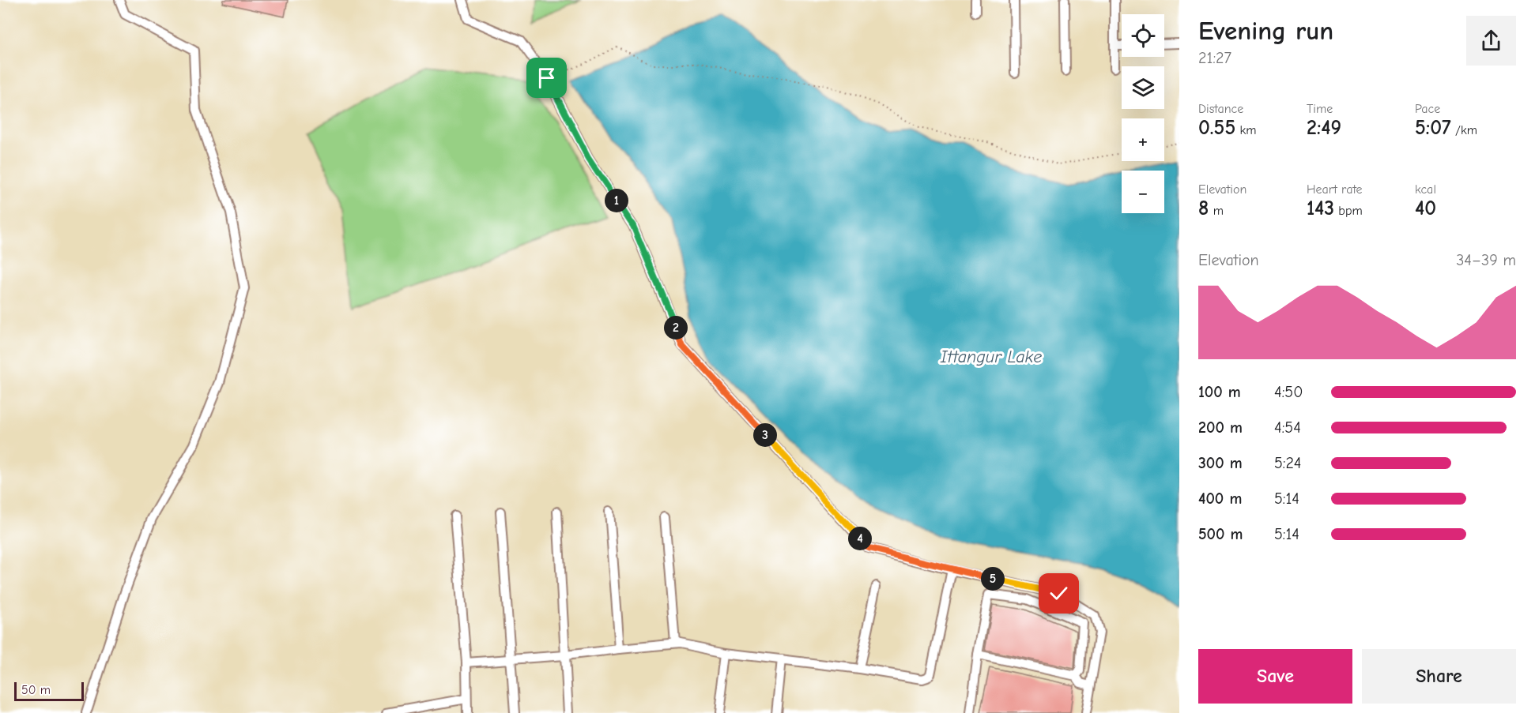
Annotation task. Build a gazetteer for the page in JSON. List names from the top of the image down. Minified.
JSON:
{"water":["Ittangur Lake"],"scale_bar":"50 m","page":{"heading":["Evening run","21:27"],"map_buttons":["+","−"],"stats":[["Distance","0.55 km"],["Time","2:49"],["Pace","5:07 /km"],["Elevation","8 m"],["Heart rate","143 bpm"],["kcal","40"]],"pins":["1","2","3","4","5"],"chart":["Elevation","34–39 m"],"list":[{"name":"100 m","note":"4:50"},{"name":"200 m","note":"4:54"},{"name":"300 m","note":"5:24"},{"name":"400 m","note":"5:14"},{"name":"500 m","note":"5:14"}],"buttons":["Save","Share"],"scale":"50 m"}}
